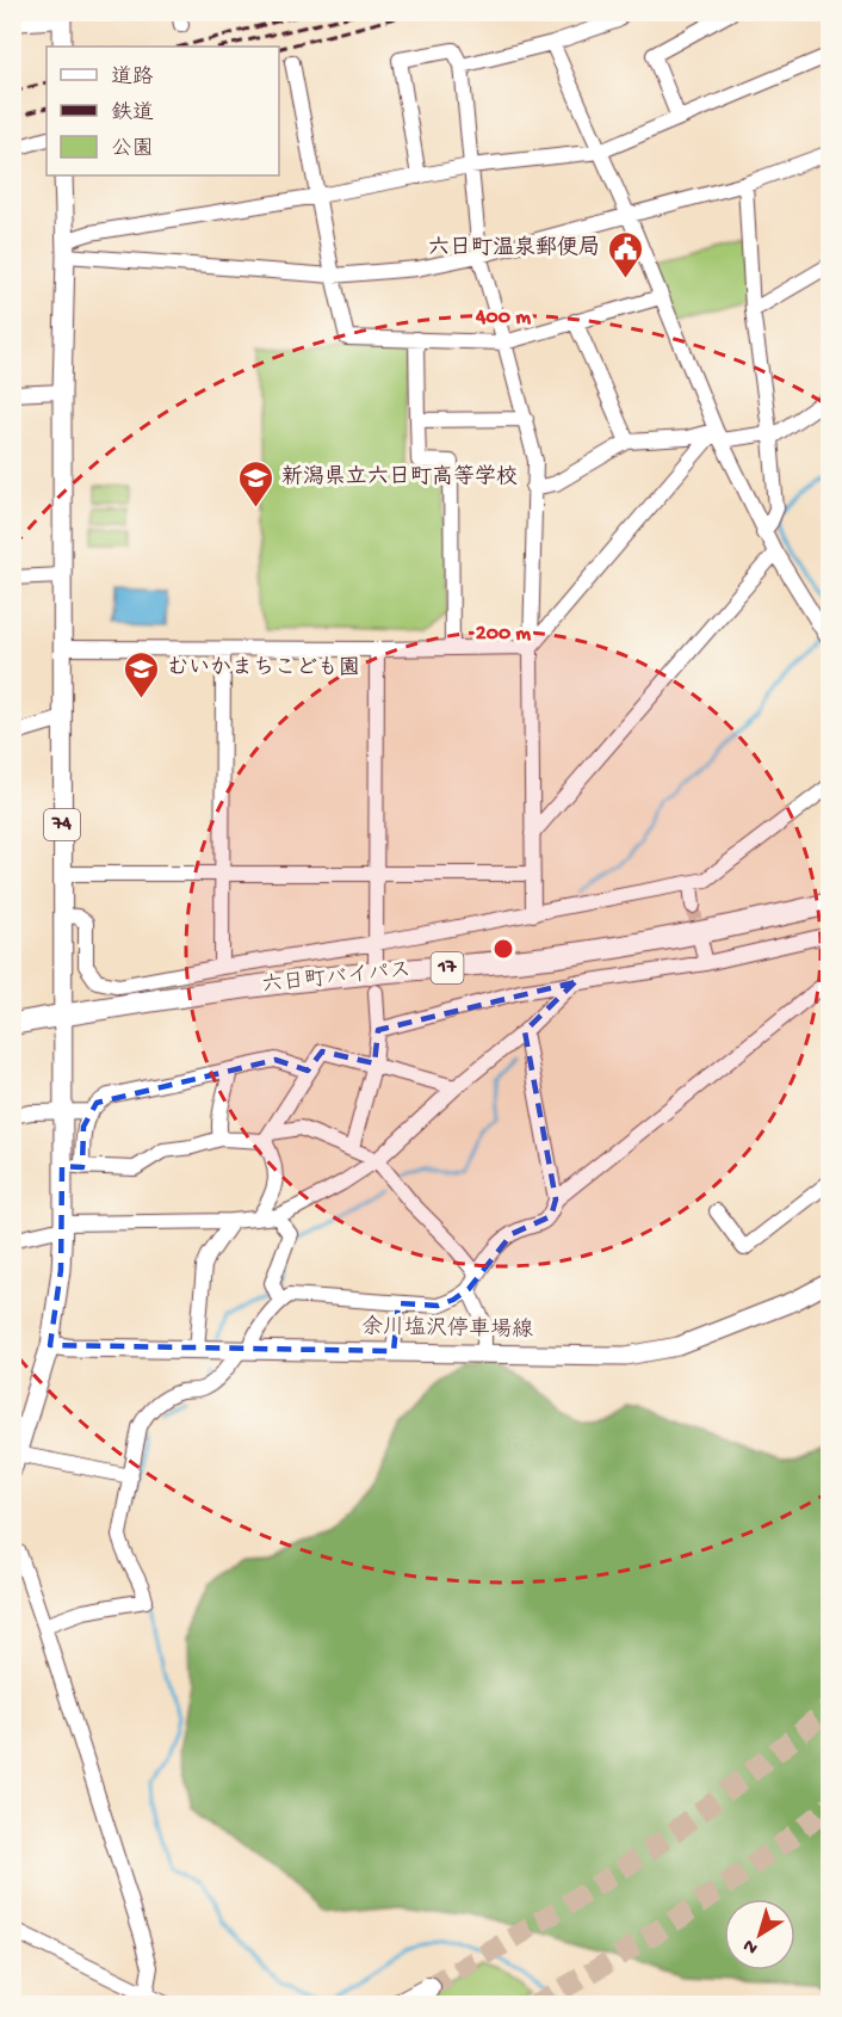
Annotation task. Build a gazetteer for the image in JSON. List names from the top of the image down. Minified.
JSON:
{"streets":{"highway":["17","六日町バイパス"],"main road":["74","余川塩沢停車場線"]},"crossings":[["74","六日町バイパス"],["74","余川塩沢停車場線"]],"places":{"public building":["六日町温泉郵便局"],"school or university":["新潟県立六日町高等学校","むいかまちこども園"]},"legend":["道路","鉄道","公園"],"north":"bottom left","rings":["400 m","200 m"]}
